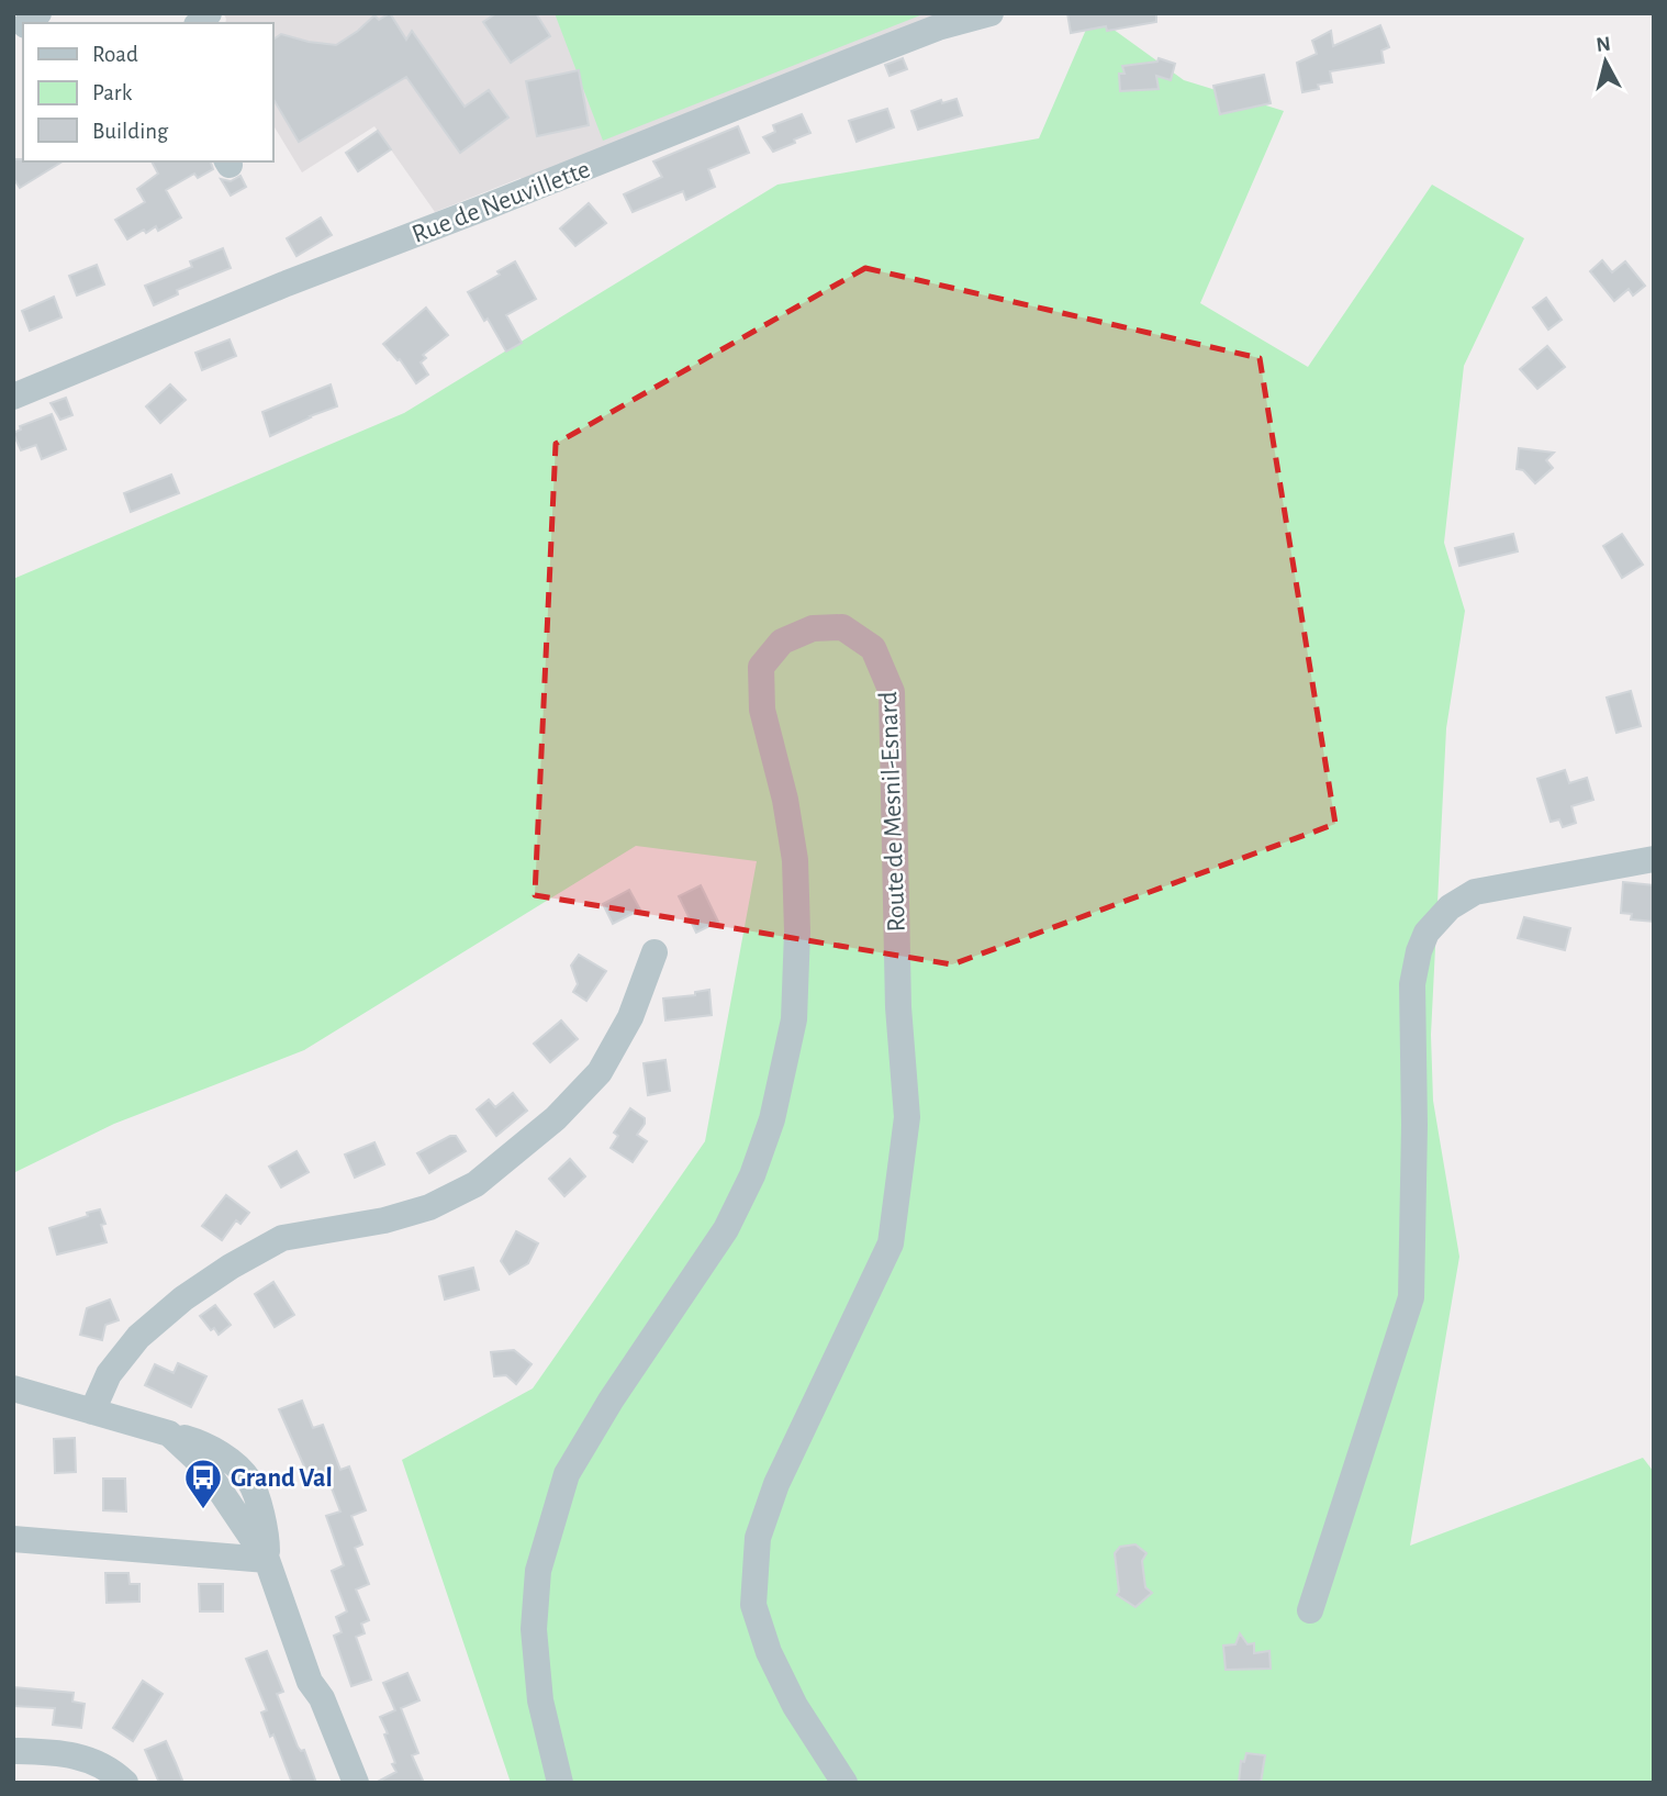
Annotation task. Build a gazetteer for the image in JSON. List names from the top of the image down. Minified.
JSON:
{"streets":{"street":["Rue de Neuvillette","Route de Mesnil-Esnard"]},"places":{"bus stop":["Grand Val"]},"legend":["Road","Park","Building"],"north":"top"}
